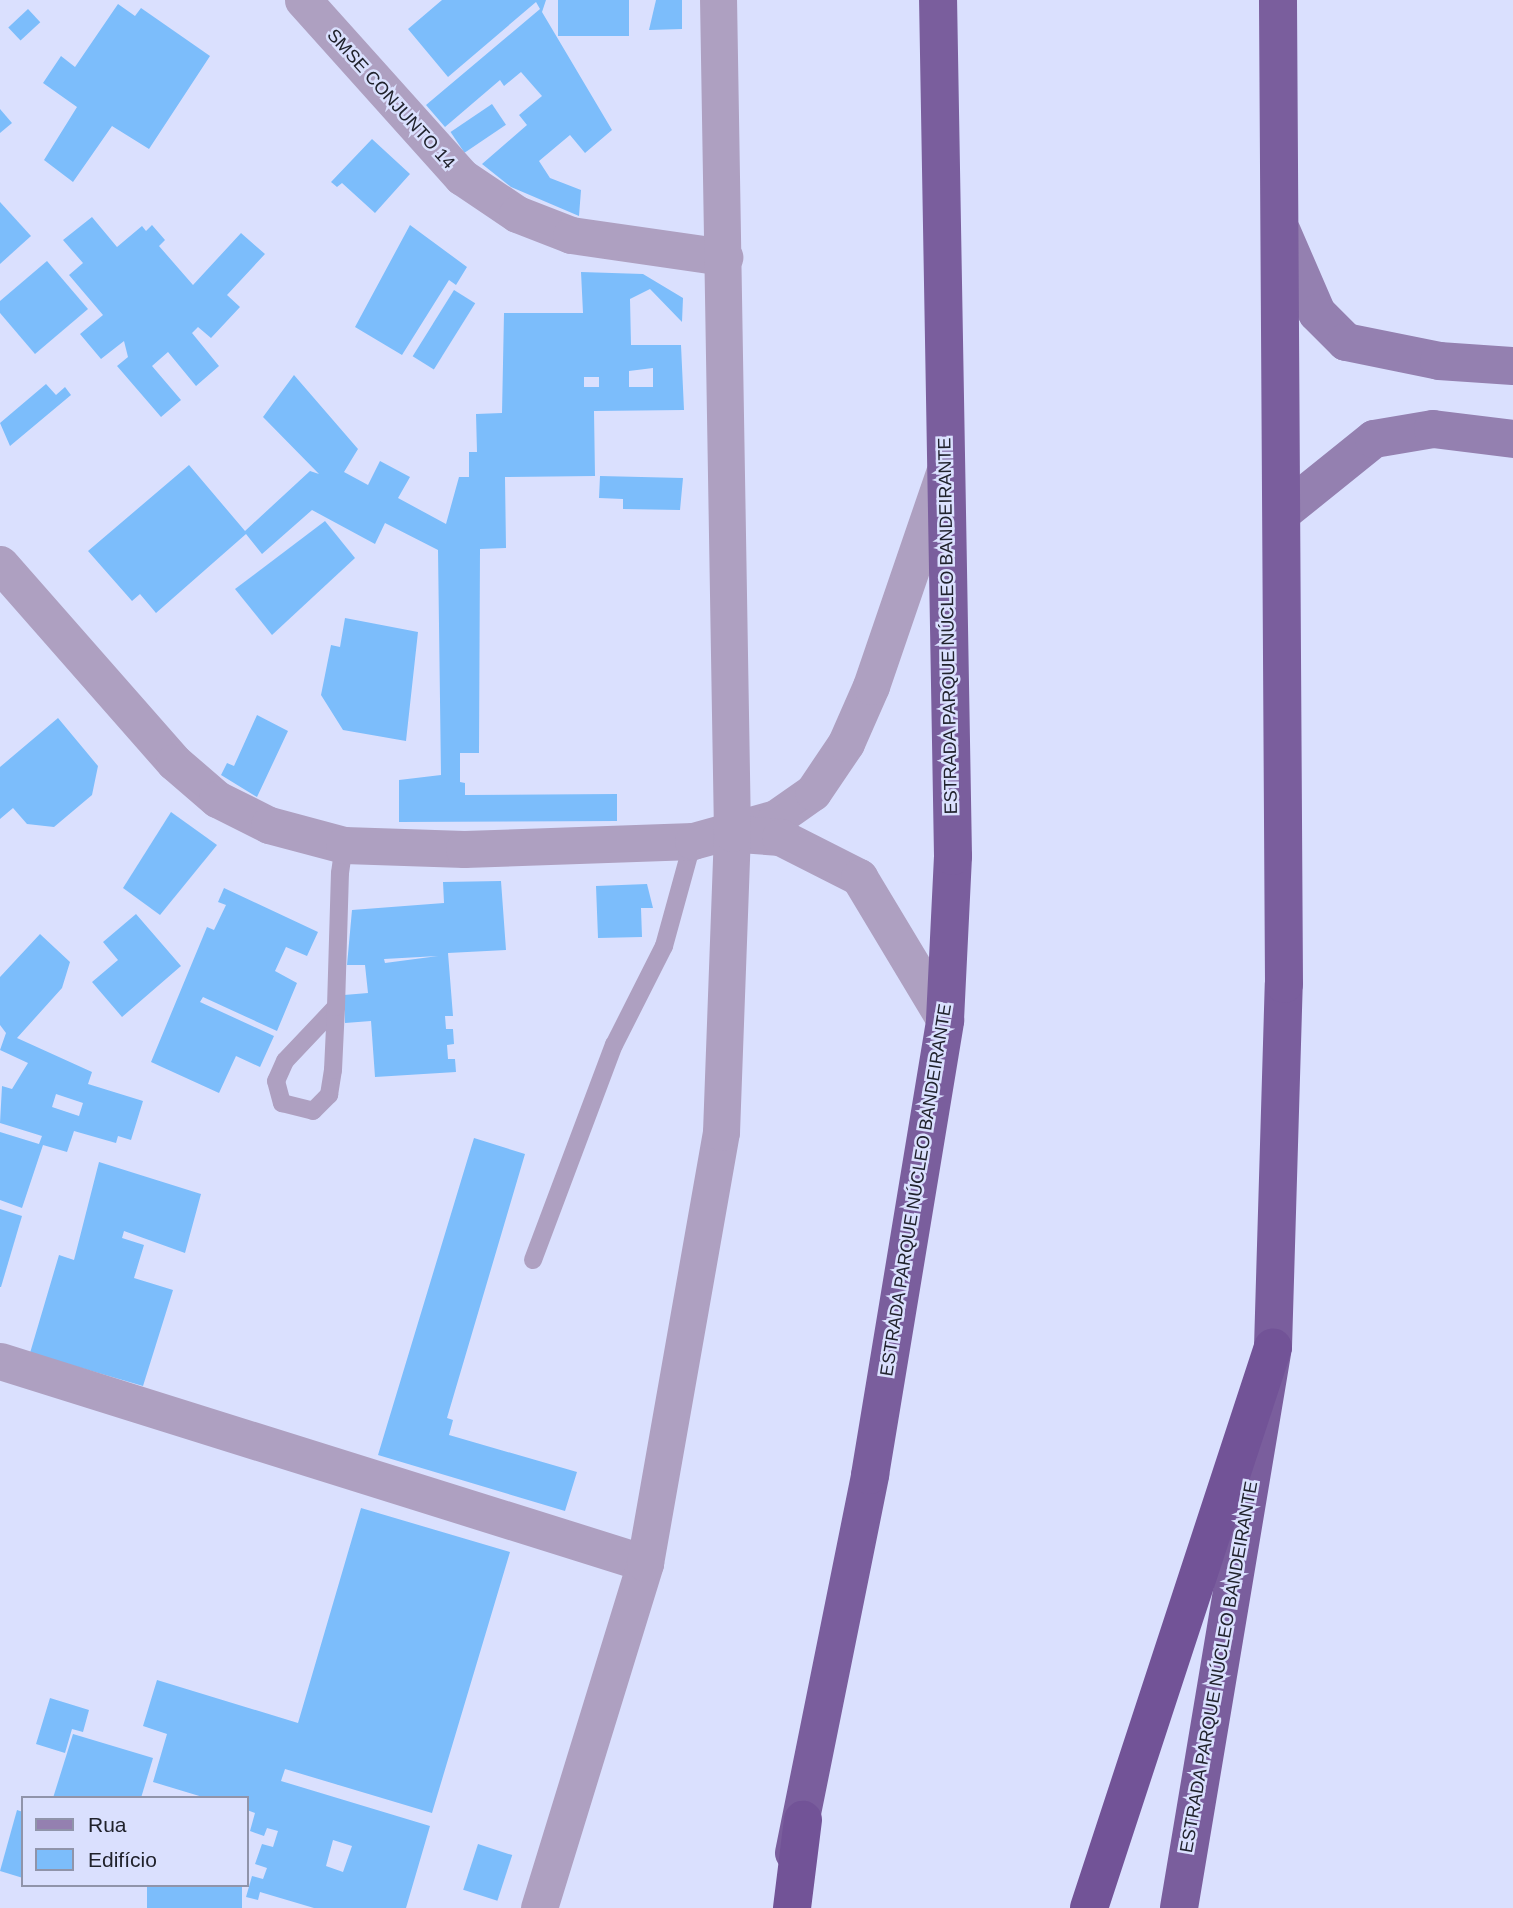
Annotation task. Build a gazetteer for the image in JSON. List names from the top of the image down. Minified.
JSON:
{"streets":{"highway":["ESTRADA PARQUE NÚCLEO BANDEIRANTE"],"street":["SMSE CONJUNTO 14"]},"legend":["Rua","Edifício"]}
